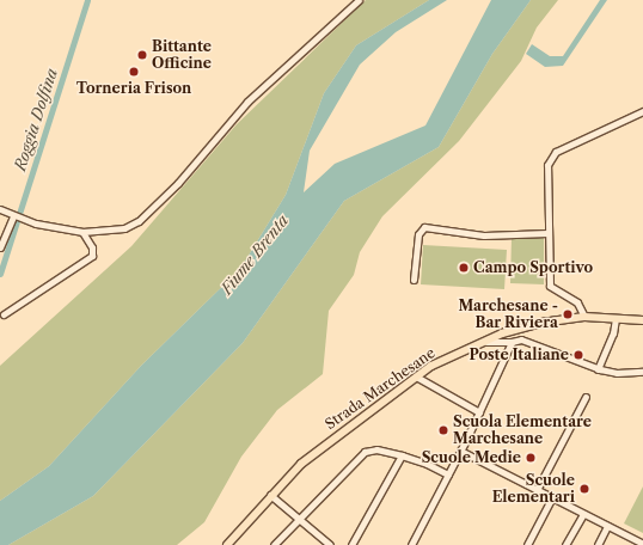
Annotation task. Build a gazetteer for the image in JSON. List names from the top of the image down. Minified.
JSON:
{"streets":{"main road":["Strada Marchesane"]},"water":["Roggia Dolfina","Fiume Brenta"],"places":["Bittante Officine","Torneria Frison","Campo Sportivo","Marchesane - Bar Riviera","Poste Italiane","Scuola Elementare Marchesane","Scuole Medie","Scuole Elementari"]}
